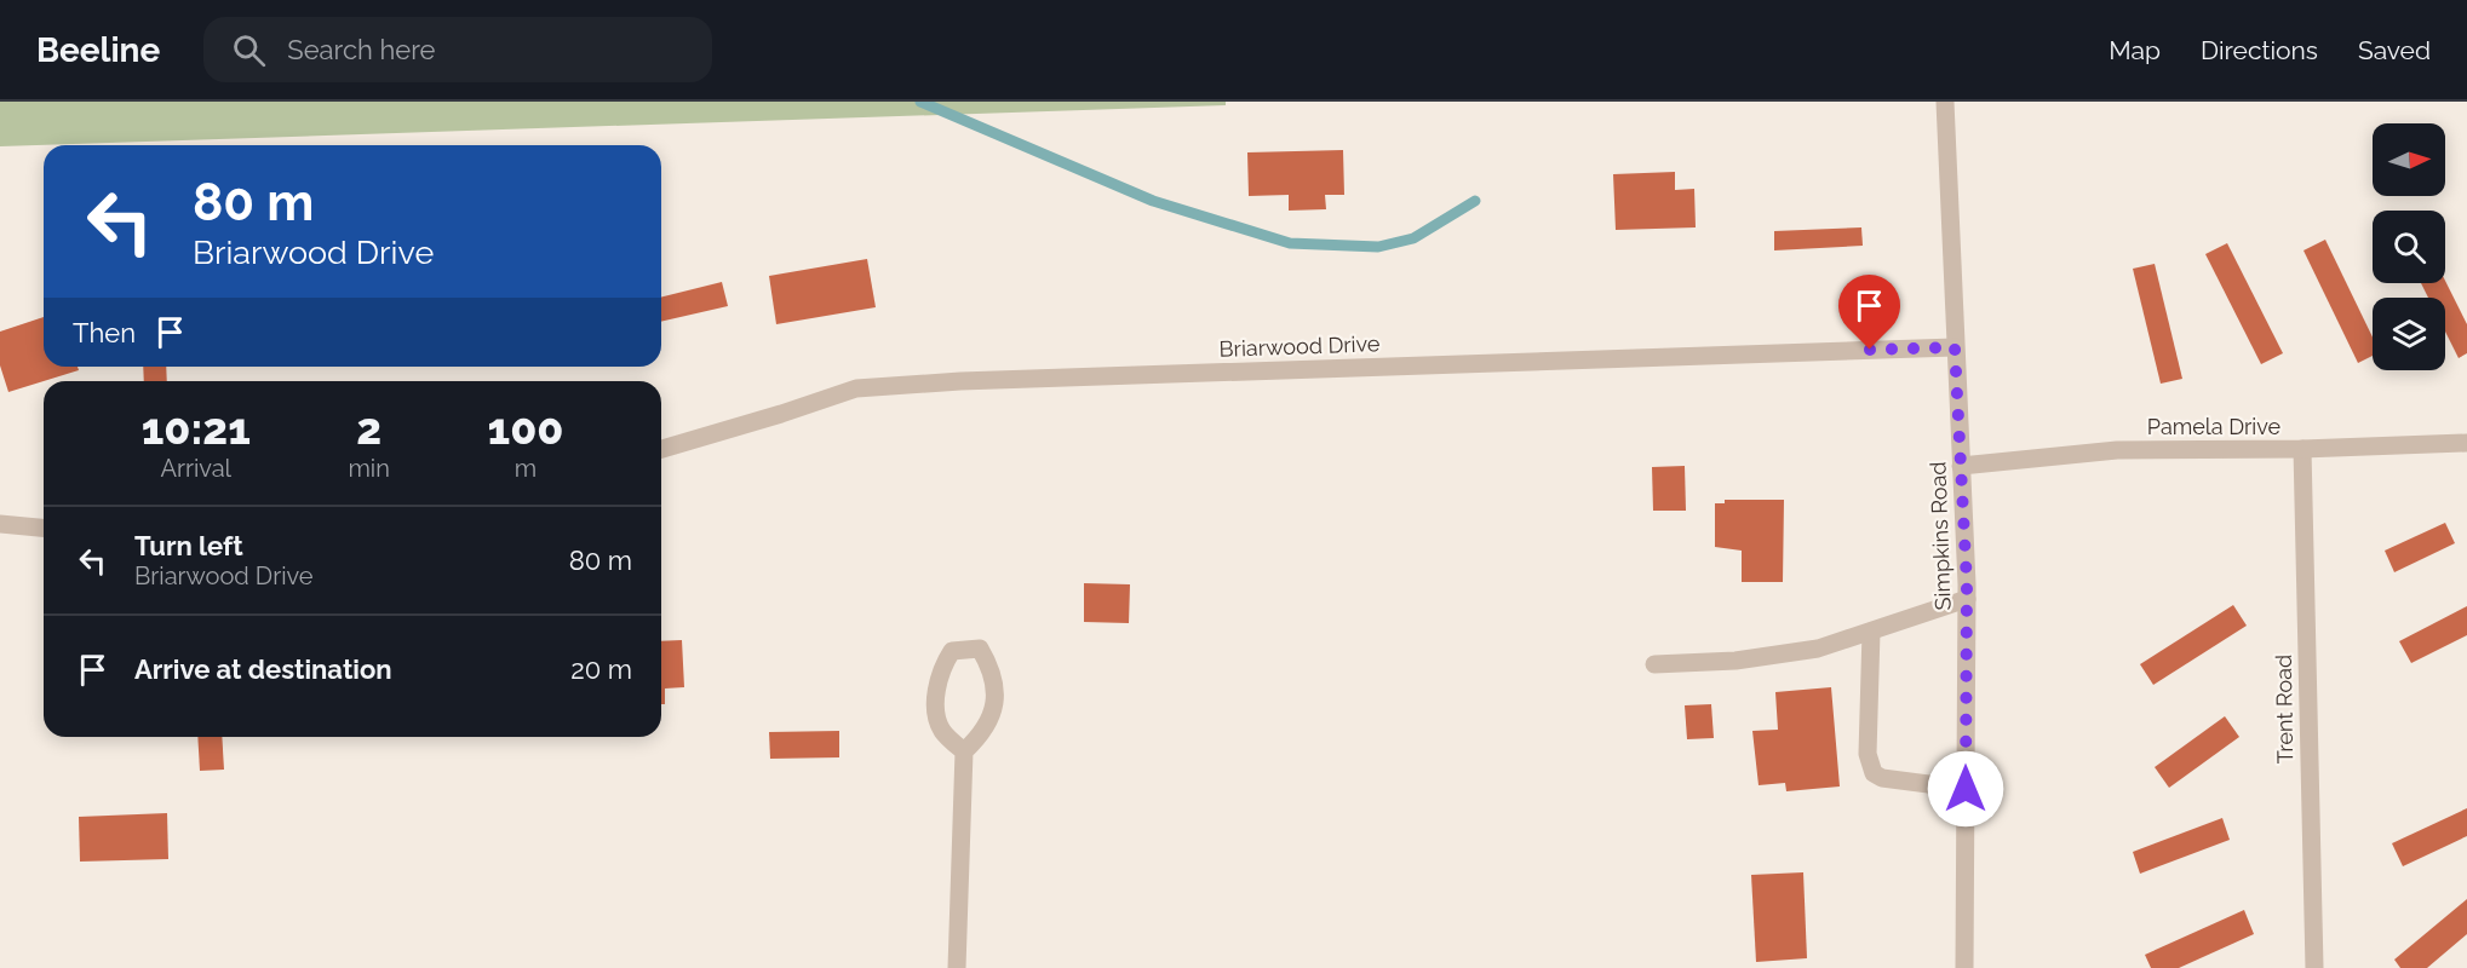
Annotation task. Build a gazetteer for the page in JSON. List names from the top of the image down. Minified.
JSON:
{"streets":{"street":["Briarwood Drive","Pamela Drive","Simpkins Road","Trent Road"]},"crossings":[["Briarwood Drive","Simpkins Road"],["Pamela Drive","Simpkins Road"],["Pamela Drive","Trent Road"]],"north":"right","page":{"header":"Beeline","search":"Search here","nav":["Map","Directions","Saved"],"turn":["80 m","Briarwood Drive"],"then":"Then","eta":["10:21","Arrival","2","min","100","m"],"list":[{"name":"Turn left","note":"Briarwood Drive","value":"80 m"},{"name":"Arrive at destination","value":"20 m"}]}}
